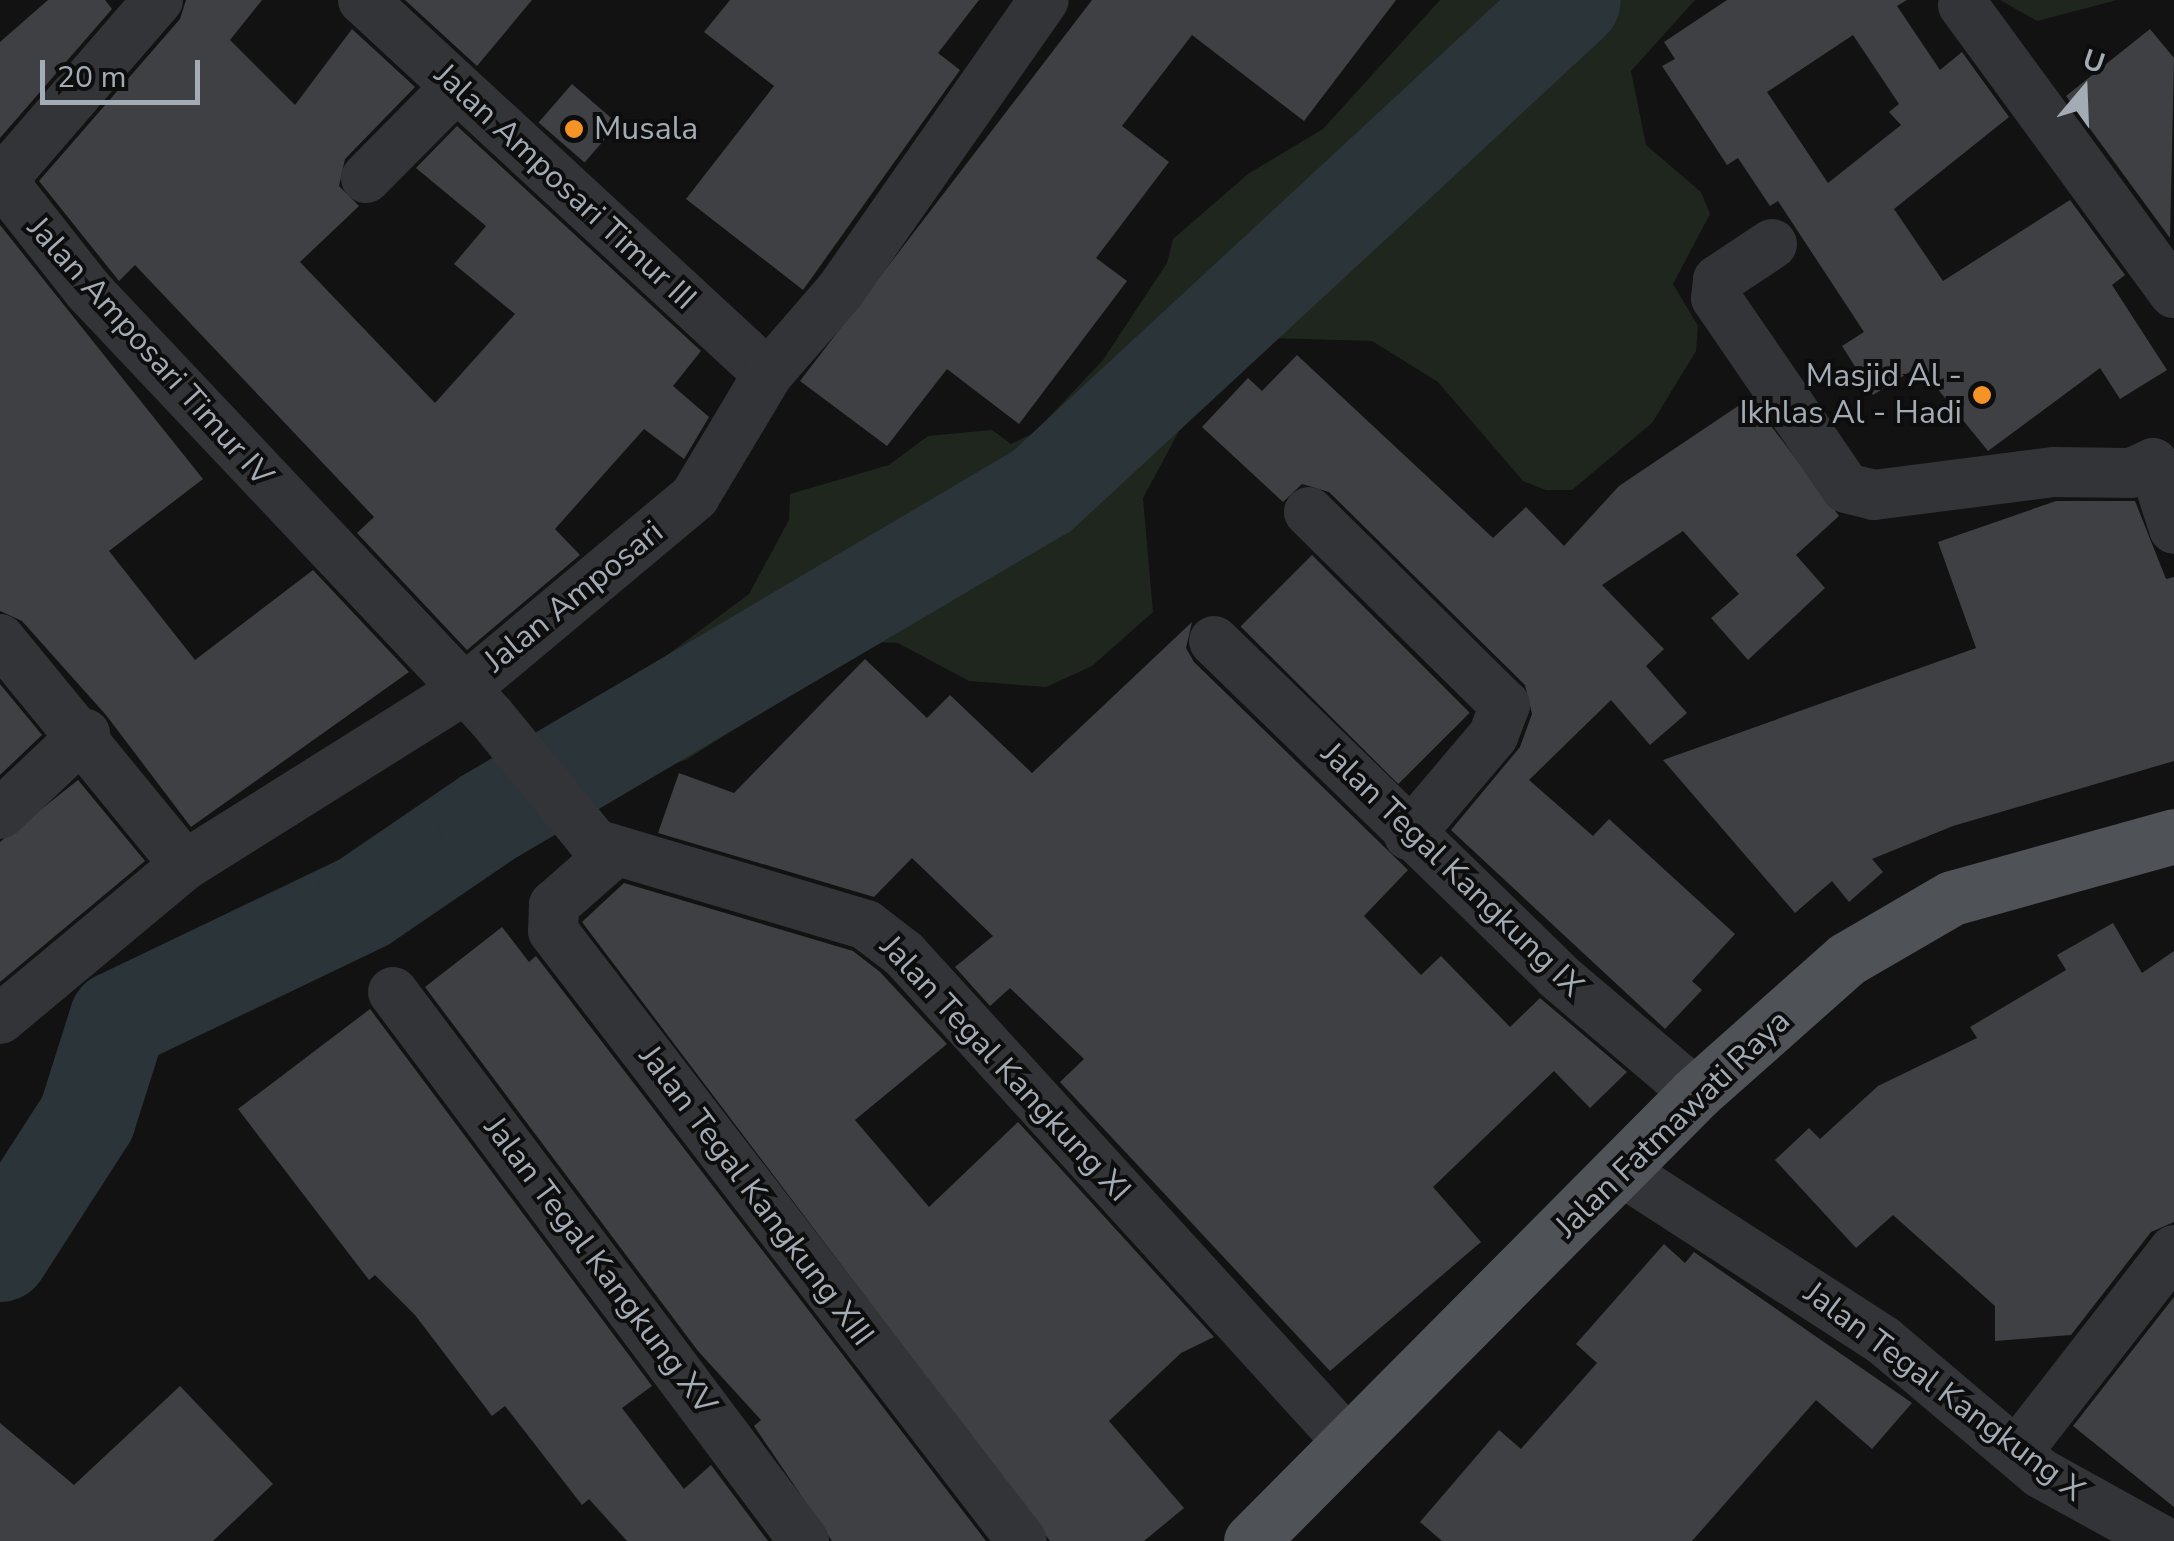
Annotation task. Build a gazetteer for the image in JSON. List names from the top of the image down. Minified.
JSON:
{"streets":{"main road":["Jalan Fatmawati Raya"],"street":["Jalan Amposari Timur III","Jalan Amposari Timur IV","Jalan Amposari","Jalan Tegal Kangkung IX","Jalan Tegal Kangkung XI","Jalan Tegal Kangkung XIII","Jalan Tegal Kangkung XV","Jalan Tegal Kangkung X"]},"crossings":[["Jalan Amposari Timur III","Jalan Amposari"],["Jalan Amposari Timur IV","Jalan Amposari"],["Jalan Tegal Kangkung IX","Jalan Fatmawati Raya"],["Jalan Tegal Kangkung XI","Jalan Fatmawati Raya"],["Jalan Tegal Kangkung XI","Jalan Tegal Kangkung XIII"],["Jalan Fatmawati Raya","Jalan Tegal Kangkung X"]],"places":["Musala","Masjid Al - Ikhlas Al - Hadi"],"scale_bar":"20 m","north":"top"}
